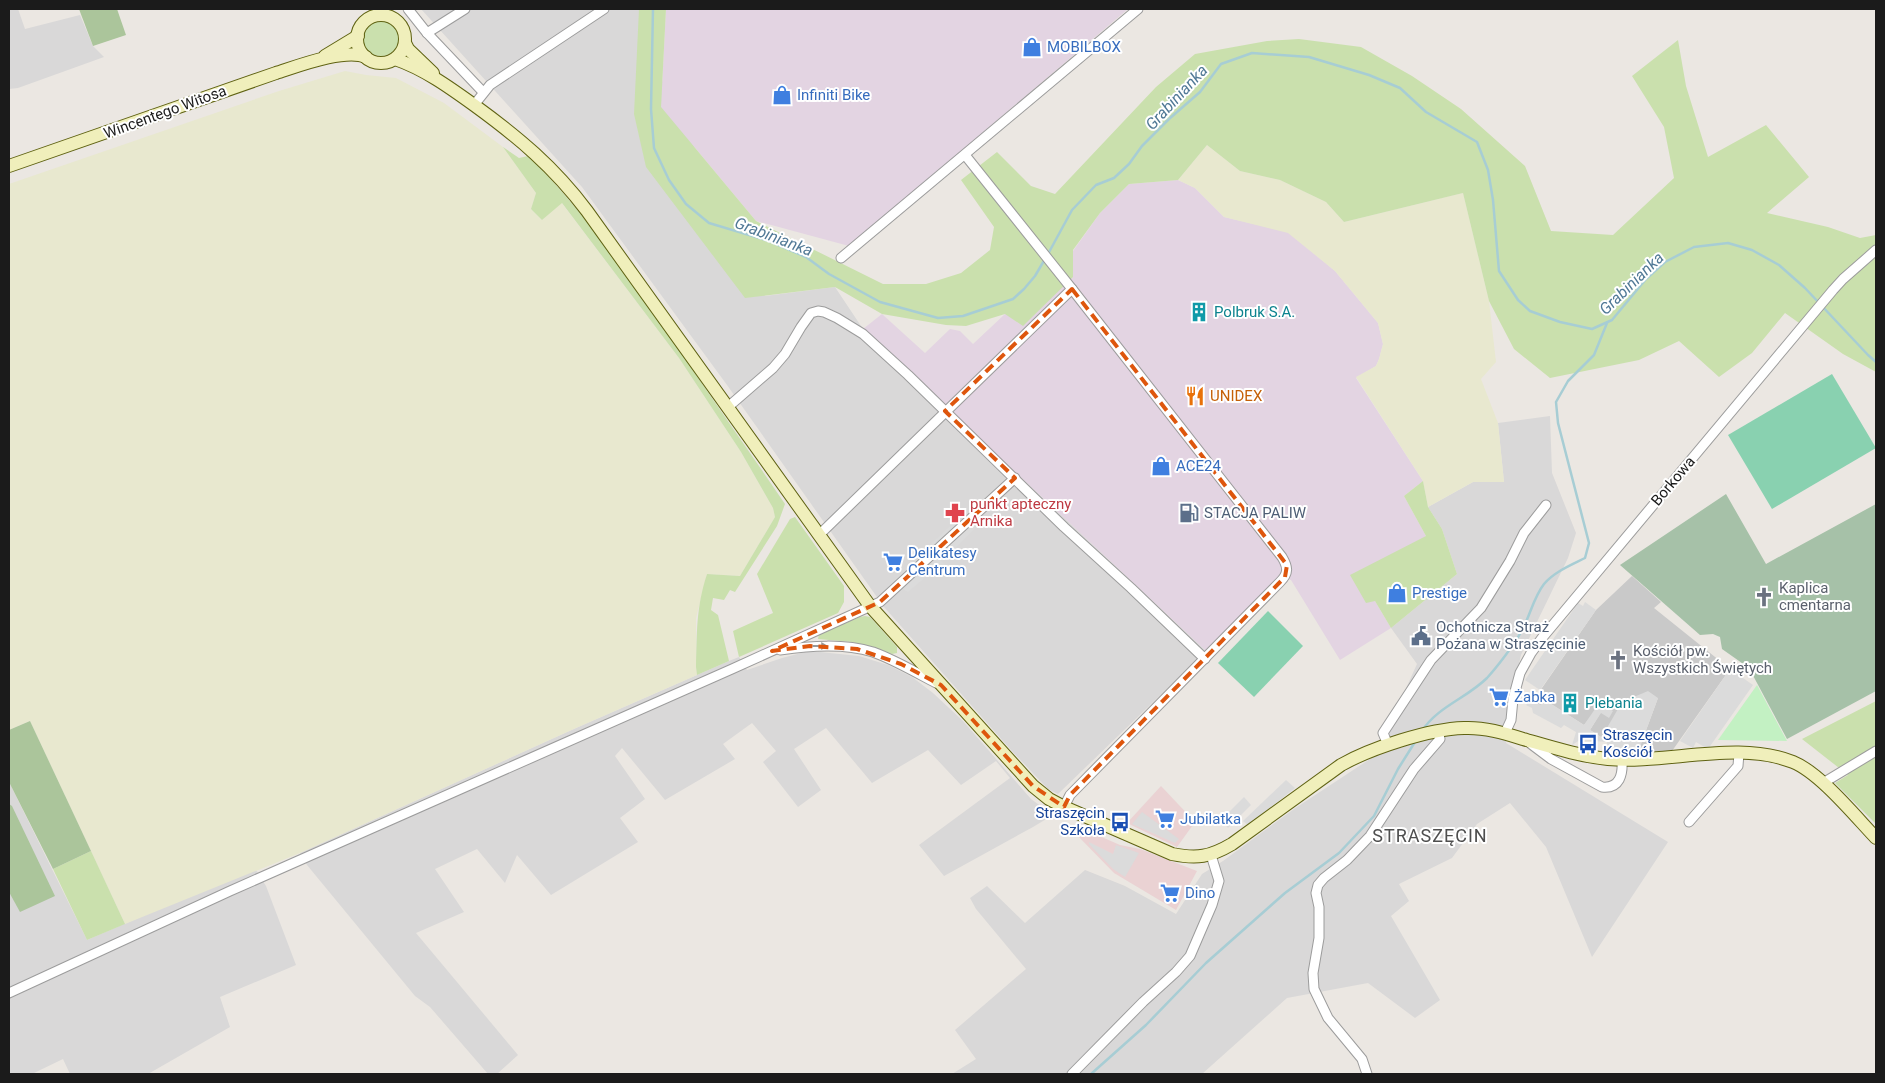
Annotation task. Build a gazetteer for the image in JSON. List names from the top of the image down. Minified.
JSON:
{"streets":{"street":["Wincentego Witosa","Borkowa"]},"districts":["STRASZĘCIN"],"water":["Grabinianka"],"places":{"shop":["MOBILBOX","Infiniti Bike","ACE24","Prestige"],"building":["Polbruk S.A.","Plebania"],"restaurant":["UNIDEX"],"pharmacy":["punkt apteczny Arnika"],"fuel station":["STACJA PALIW"],"supermarket":["Delikatesy Centrum","Żabka","Jubilatka","Dino"],"church":["Kaplica cmentarna","Kościół pw. Wszystkich Świętych"],"public building":["Ochotnicza Straż Pożana w Straszęcinie"],"bus stop":["Straszęcin Kościół","Straszęcin Szkoła"]}}
